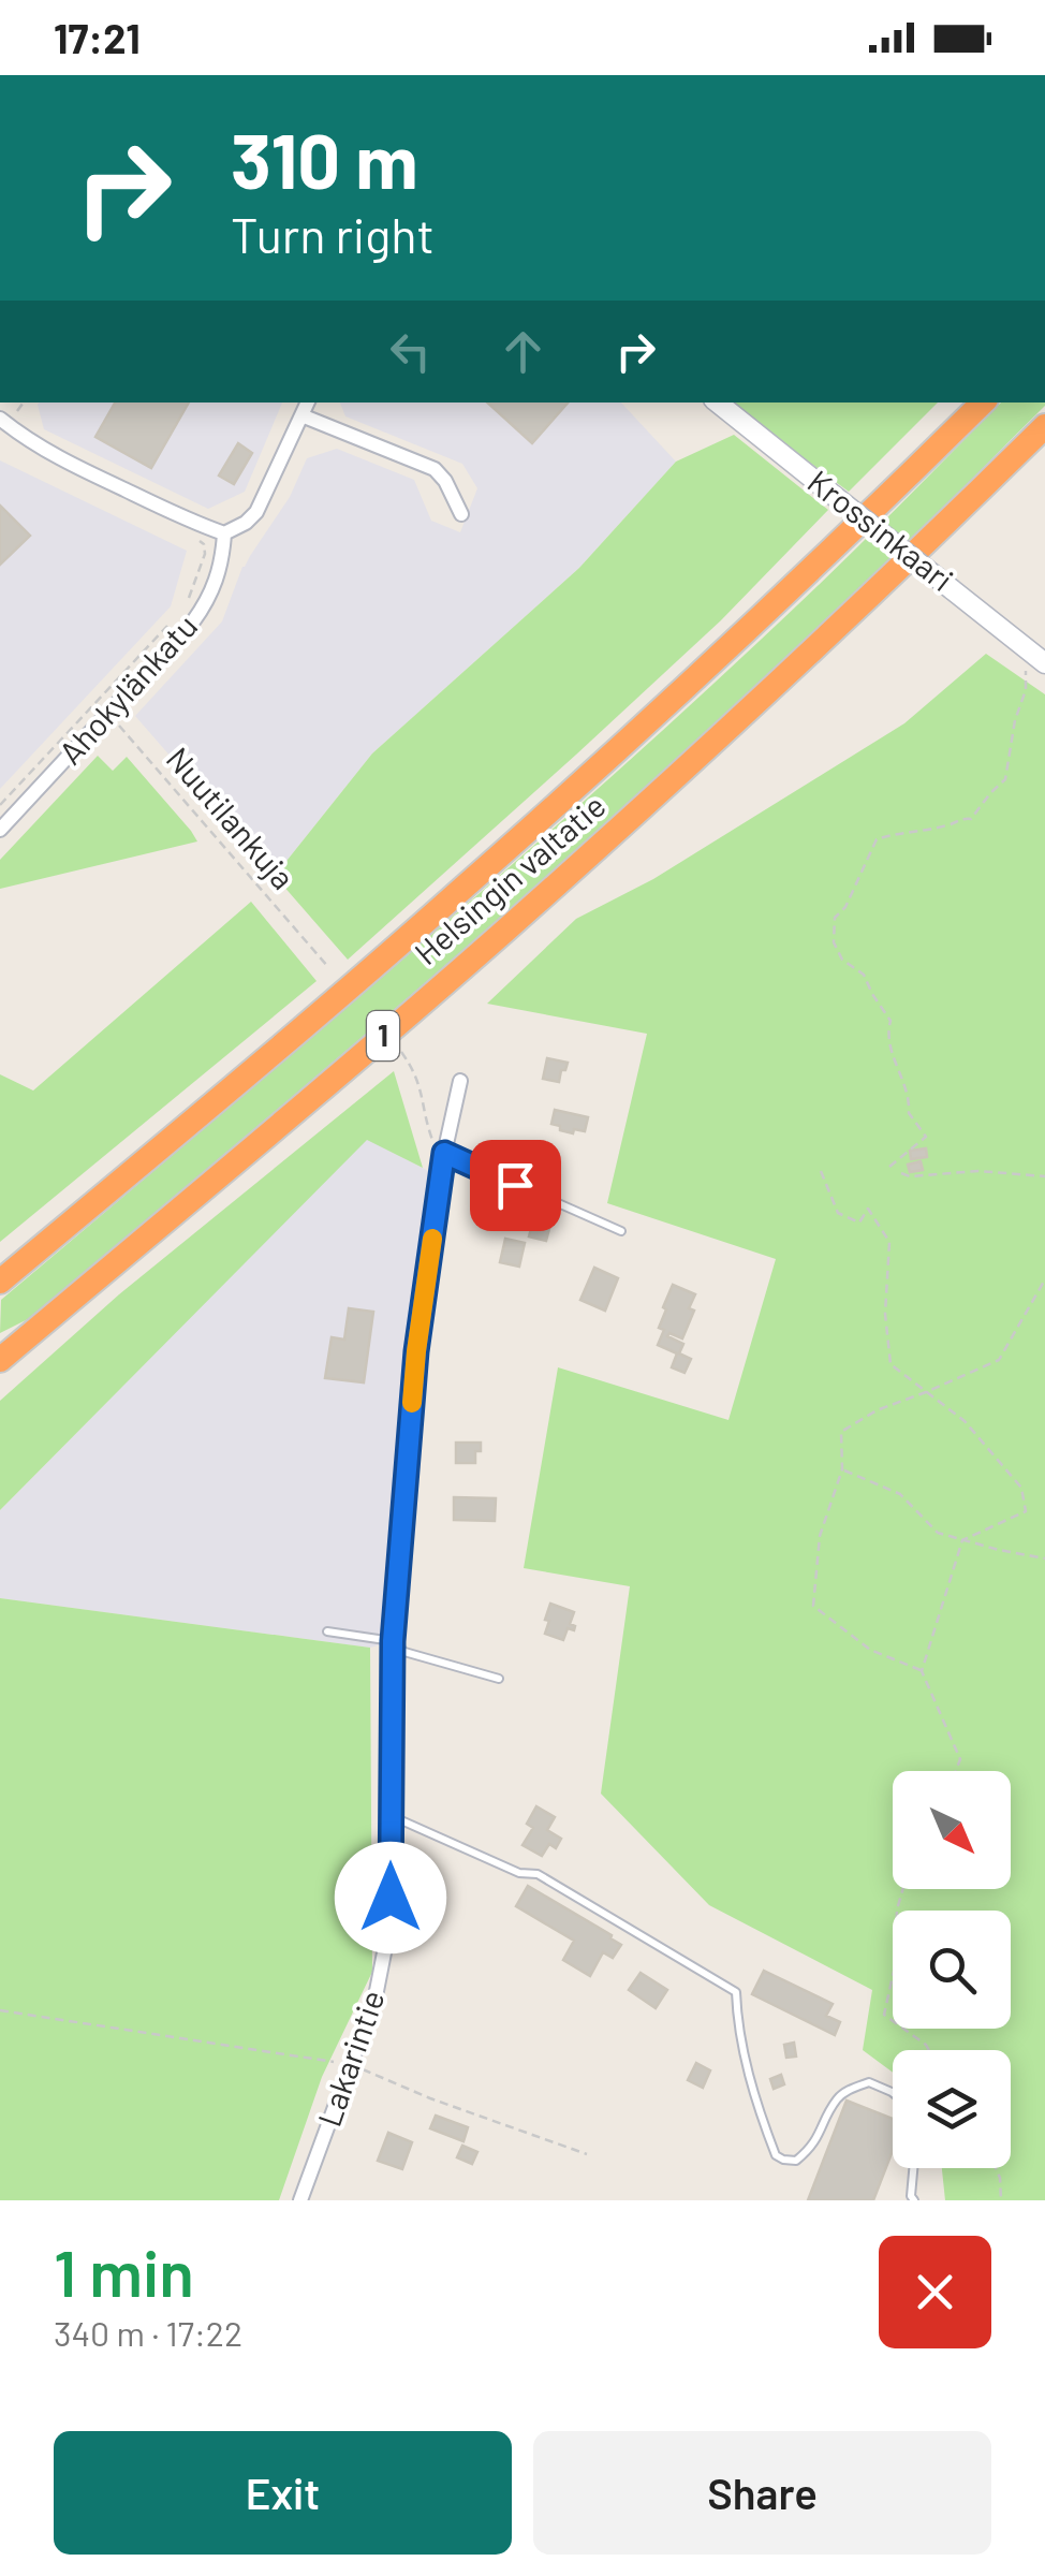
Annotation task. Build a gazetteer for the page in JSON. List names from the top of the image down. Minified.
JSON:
{"streets":{"highway":["Helsingin valtatie","1"],"street":["Krossinkaari","Ahokylänkatu","Lakarintie"],"path":["Nuutilankuja"]},"crossings":[["Ahokylänkatu","Nuutilankuja"]],"north":"bottom right","page":{"status":"17:21","turn":["310 m","Turn right"],"heading":["1 min","340 m · 17:22"],"buttons":["Exit","Share"]}}
